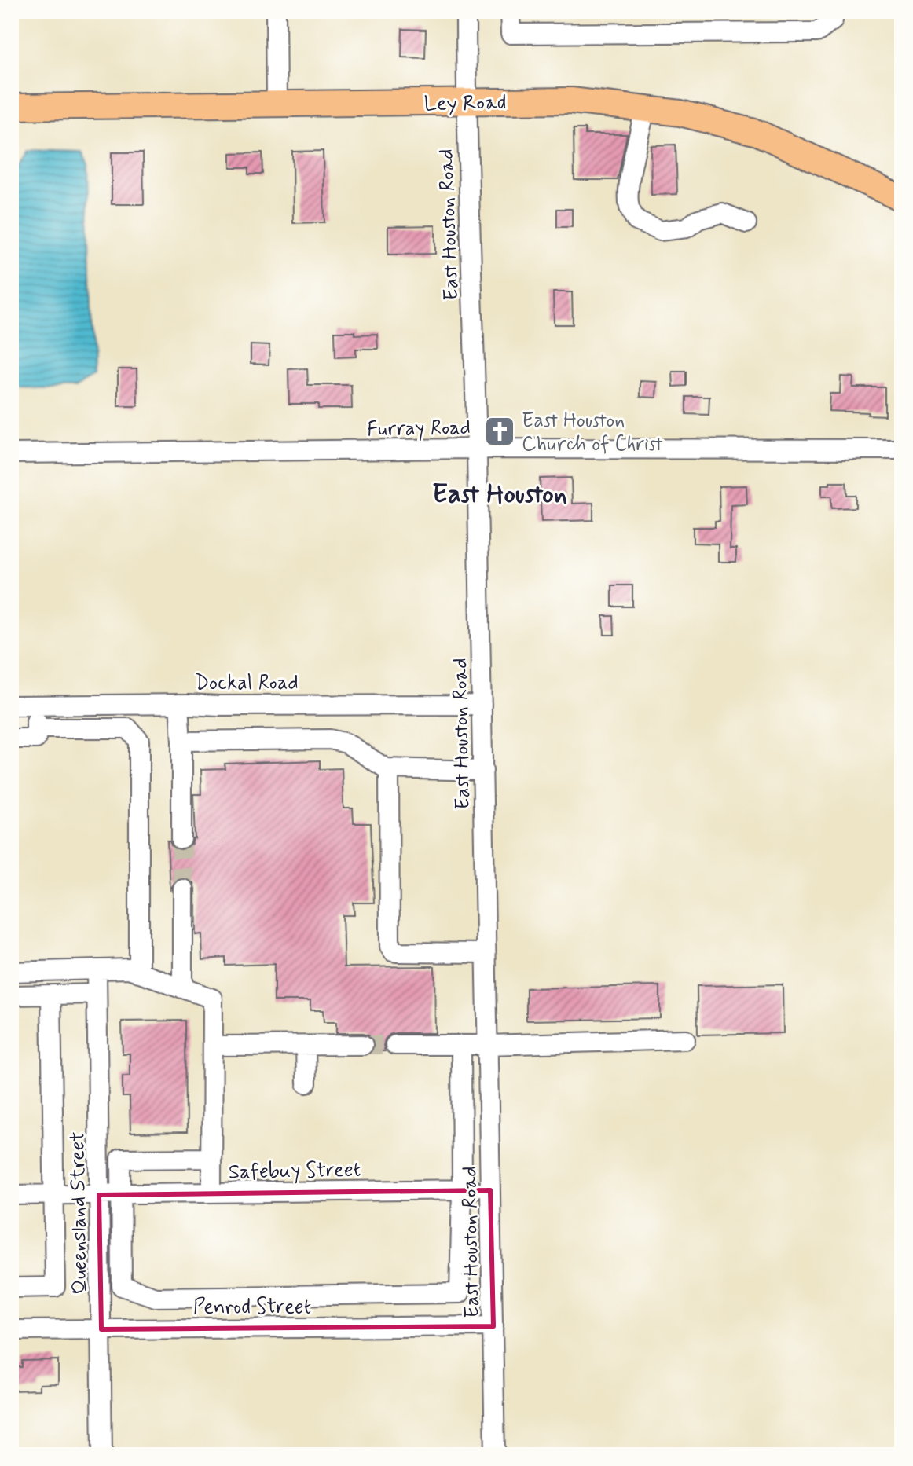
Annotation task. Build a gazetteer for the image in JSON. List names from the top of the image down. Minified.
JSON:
{"streets":{"main road":["Ley Road"],"street":["East Houston Road","Furray Road","Dockal Road","Safebuy Street","Queensland Street","Penrod Street"]},"crossings":[["Ley Road","East Houston Road"],["East Houston Road","Furray Road"],["East Houston Road","Dockal Road"],["East Houston Road","Safebuy Street"],["East Houston Road","Penrod Street"],["Safebuy Street","Queensland Street"],["Queensland Street","Penrod Street"]],"districts":["East Houston"],"places":{"church":["East Houston Church of Christ"]}}
